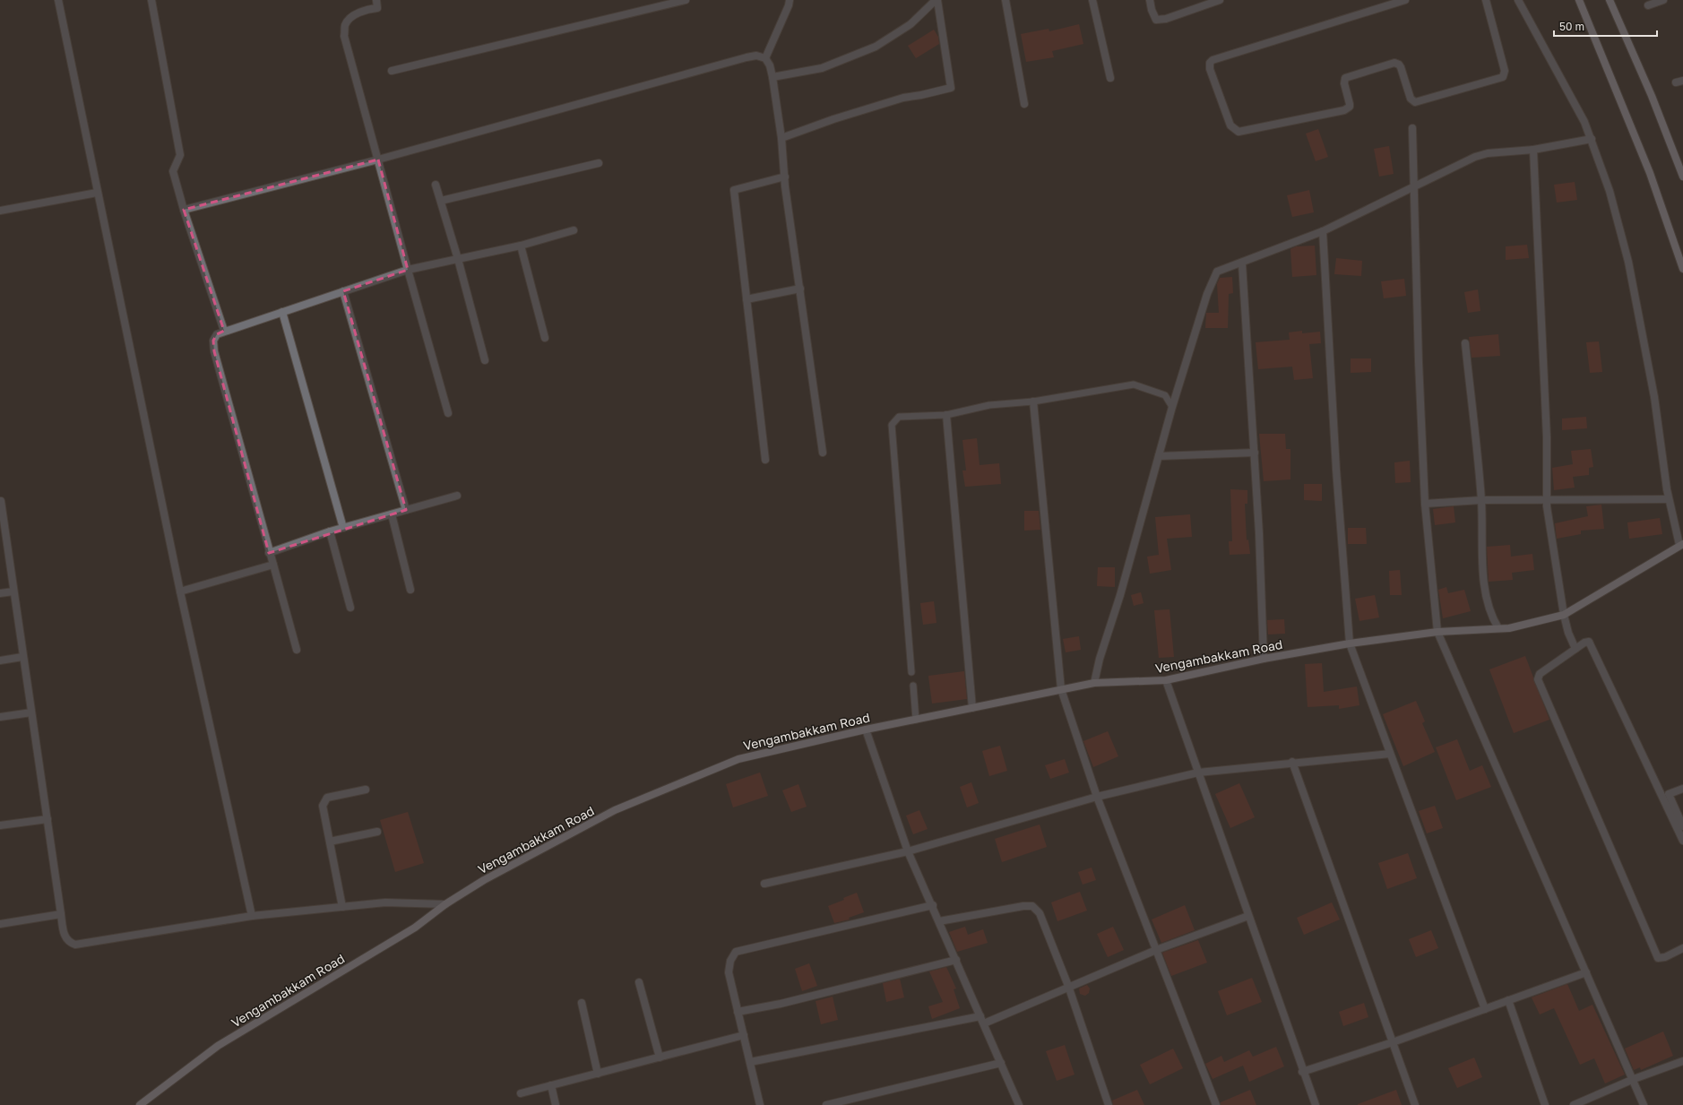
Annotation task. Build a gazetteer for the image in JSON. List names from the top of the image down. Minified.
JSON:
{"streets":{"main road":["Vengambakkam Road"]},"scale_bar":"50 m"}
